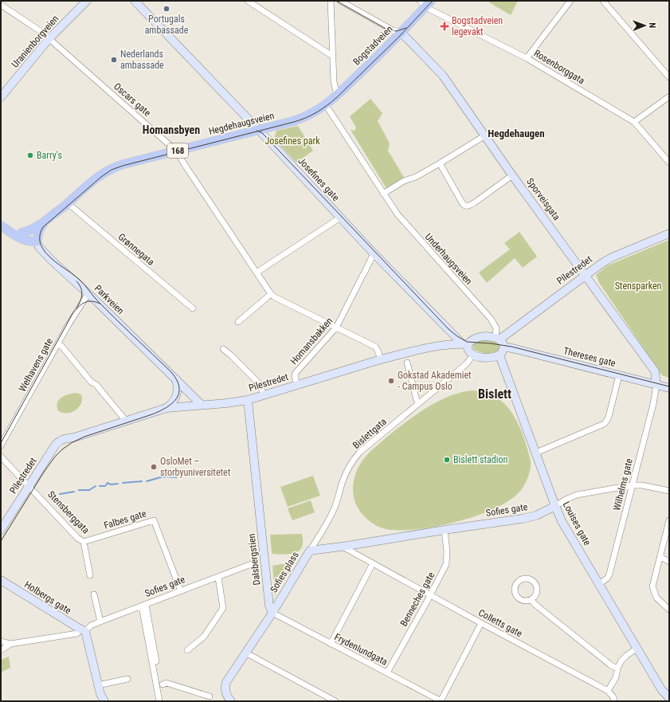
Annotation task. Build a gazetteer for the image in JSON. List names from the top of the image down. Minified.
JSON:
{"streets":{"main road":["Bogstadveien","Hegdehaugsveien","168"],"street":["Uranienborgveien","Rosenborggata","Oscars gate","Josefines gate","Sporveisgata","Grønnegata","Underhaugsveien","Pilestredet","Parkveien","Homansbakken","Thereses gate","Welhavens gate","Bislettgata","Wilhelms gate","Sofies gate","Stensberggata","Falbes gate","Louises gate","Dalsbergstien","Sofies plass","Holbergs gate","Benneches gate","Colletts gate","Frydenlundgata"]},"crossings":[["Uranienborgveien","Oscars gate"],["Bogstadveien","Rosenborggata"],["Bogstadveien","Hegdehaugsveien"],["Bogstadveien","Sporveisgata"],["Bogstadveien","Underhaugsveien"],["Oscars gate","Hegdehaugsveien"],["Oscars gate","Pilestredet"],["Oscars gate","Homansbakken"],["Hegdehaugsveien","Josefines gate"],["Hegdehaugsveien","Grønnegata"],["Hegdehaugsveien","Underhaugsveien"],["Hegdehaugsveien","Parkveien"],["Josefines gate","Pilestredet"],["Josefines gate","Homansbakken"],["Josefines gate","Bislettgata"],["Sporveisgata","Pilestredet"],["Sporveisgata","Thereses gate"],["Sporveisgata","Wilhelms gate"],["Underhaugsveien","Pilestredet"],["Pilestredet","Parkveien"],["Pilestredet","Homansbakken"],["Pilestredet","Stensberggata"],["Pilestredet","Dalsbergstien"],["Parkveien","Welhavens gate"],["Thereses gate","Wilhelms gate"],["Bislettgata","Sofies plass"],["Wilhelms gate","Sofies gate"],["Wilhelms gate","Louises gate"],["Sofies gate","Falbes gate"],["Sofies gate","Louises gate"],["Sofies gate","Sofies plass"],["Sofies gate","Holbergs gate"],["Sofies gate","Benneches gate"],["Stensberggata","Falbes gate"],["Dalsbergstien","Sofies plass"],["Dalsbergstien","Frydenlundgata"],["Sofies plass","Frydenlundgata"],["Benneches gate","Colletts gate"],["Benneches gate","Frydenlundgata"]],"districts":["Homansbyen","Hegdehaugen","Bislett"],"parks":["Josefines park","Stensparken"],"places":{"other":["Portugals ambassade","Nederlands ambassade","Barry's","Gokstad Akademiet - Campus Oslo","Bislett stadion","OsloMet – storbyuniversitetet"],"health":["Bogstadveien legevakt"]},"north":"right"}
